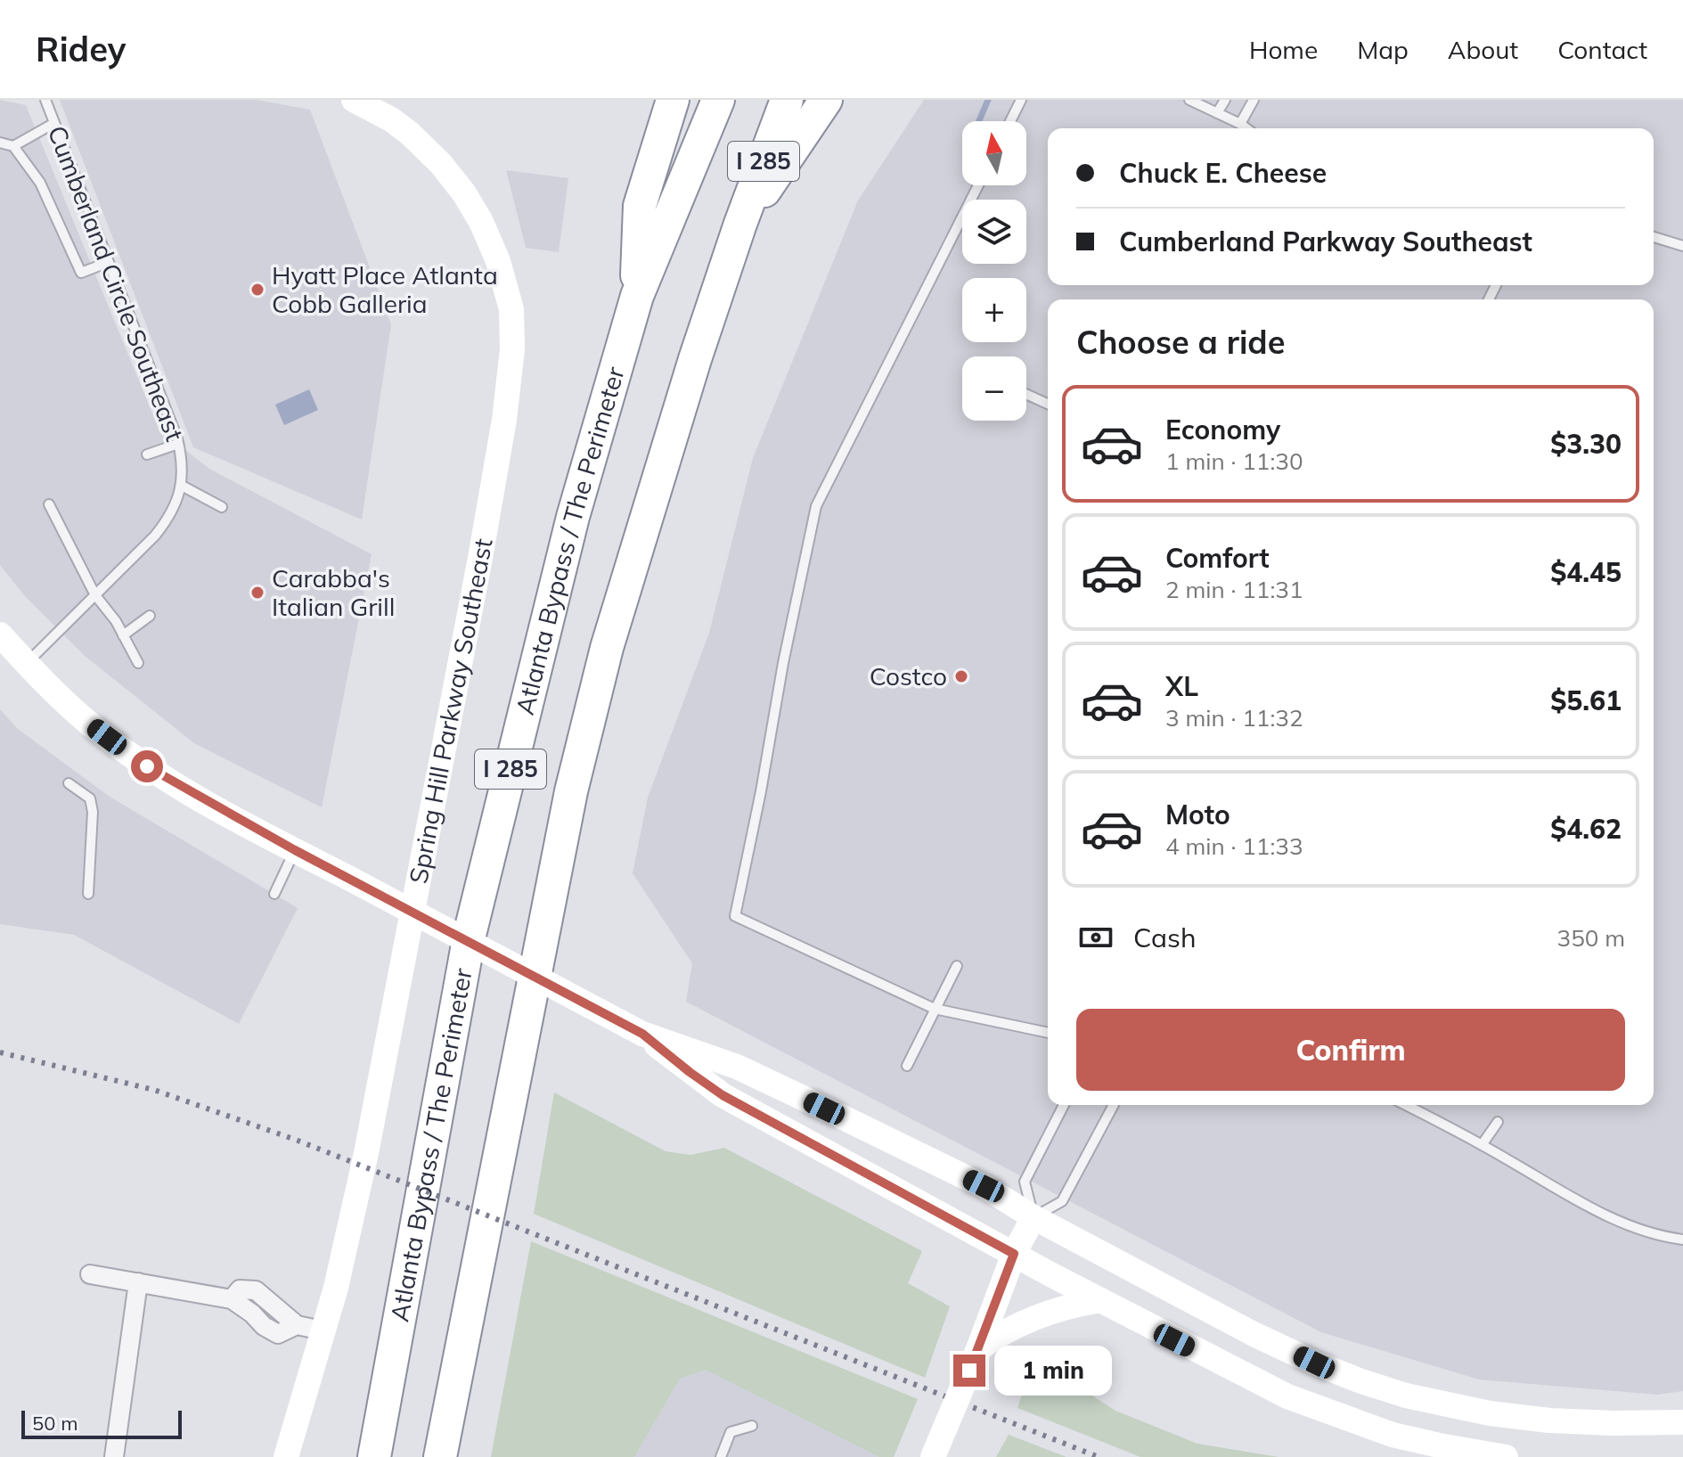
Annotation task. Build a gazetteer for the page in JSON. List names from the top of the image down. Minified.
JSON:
{"streets":{"highway":["I 285","Atlanta Bypass / The Perimeter"],"main road":["Spring Hill Parkway Southeast"],"lane":["Cumberland Circle Southeast"]},"places":["Hyatt Place Atlanta Cobb Galleria","Carabba's Italian Grill","Costco"],"scale_bar":"50 m","north":"top","page":{"header":"Ridey","nav":["Home","Map","About","Contact"],"map_buttons":["+","−"],"banner":["Chuck E. Cheese","Cumberland Parkway Southeast"],"heading":"Choose a ride","list":[{"name":"Economy","note":"1 min · 11:30","value":"$3.30"},{"name":"Comfort","note":"2 min · 11:31","value":"$4.45"},{"name":"XL","note":"3 min · 11:32","value":"$5.61"},{"name":"Moto","note":"4 min · 11:33","value":"$4.62"}],"pay":["Cash","350 m"],"buttons":"Confirm","bubble":"1 min","scale":"50 m"}}
